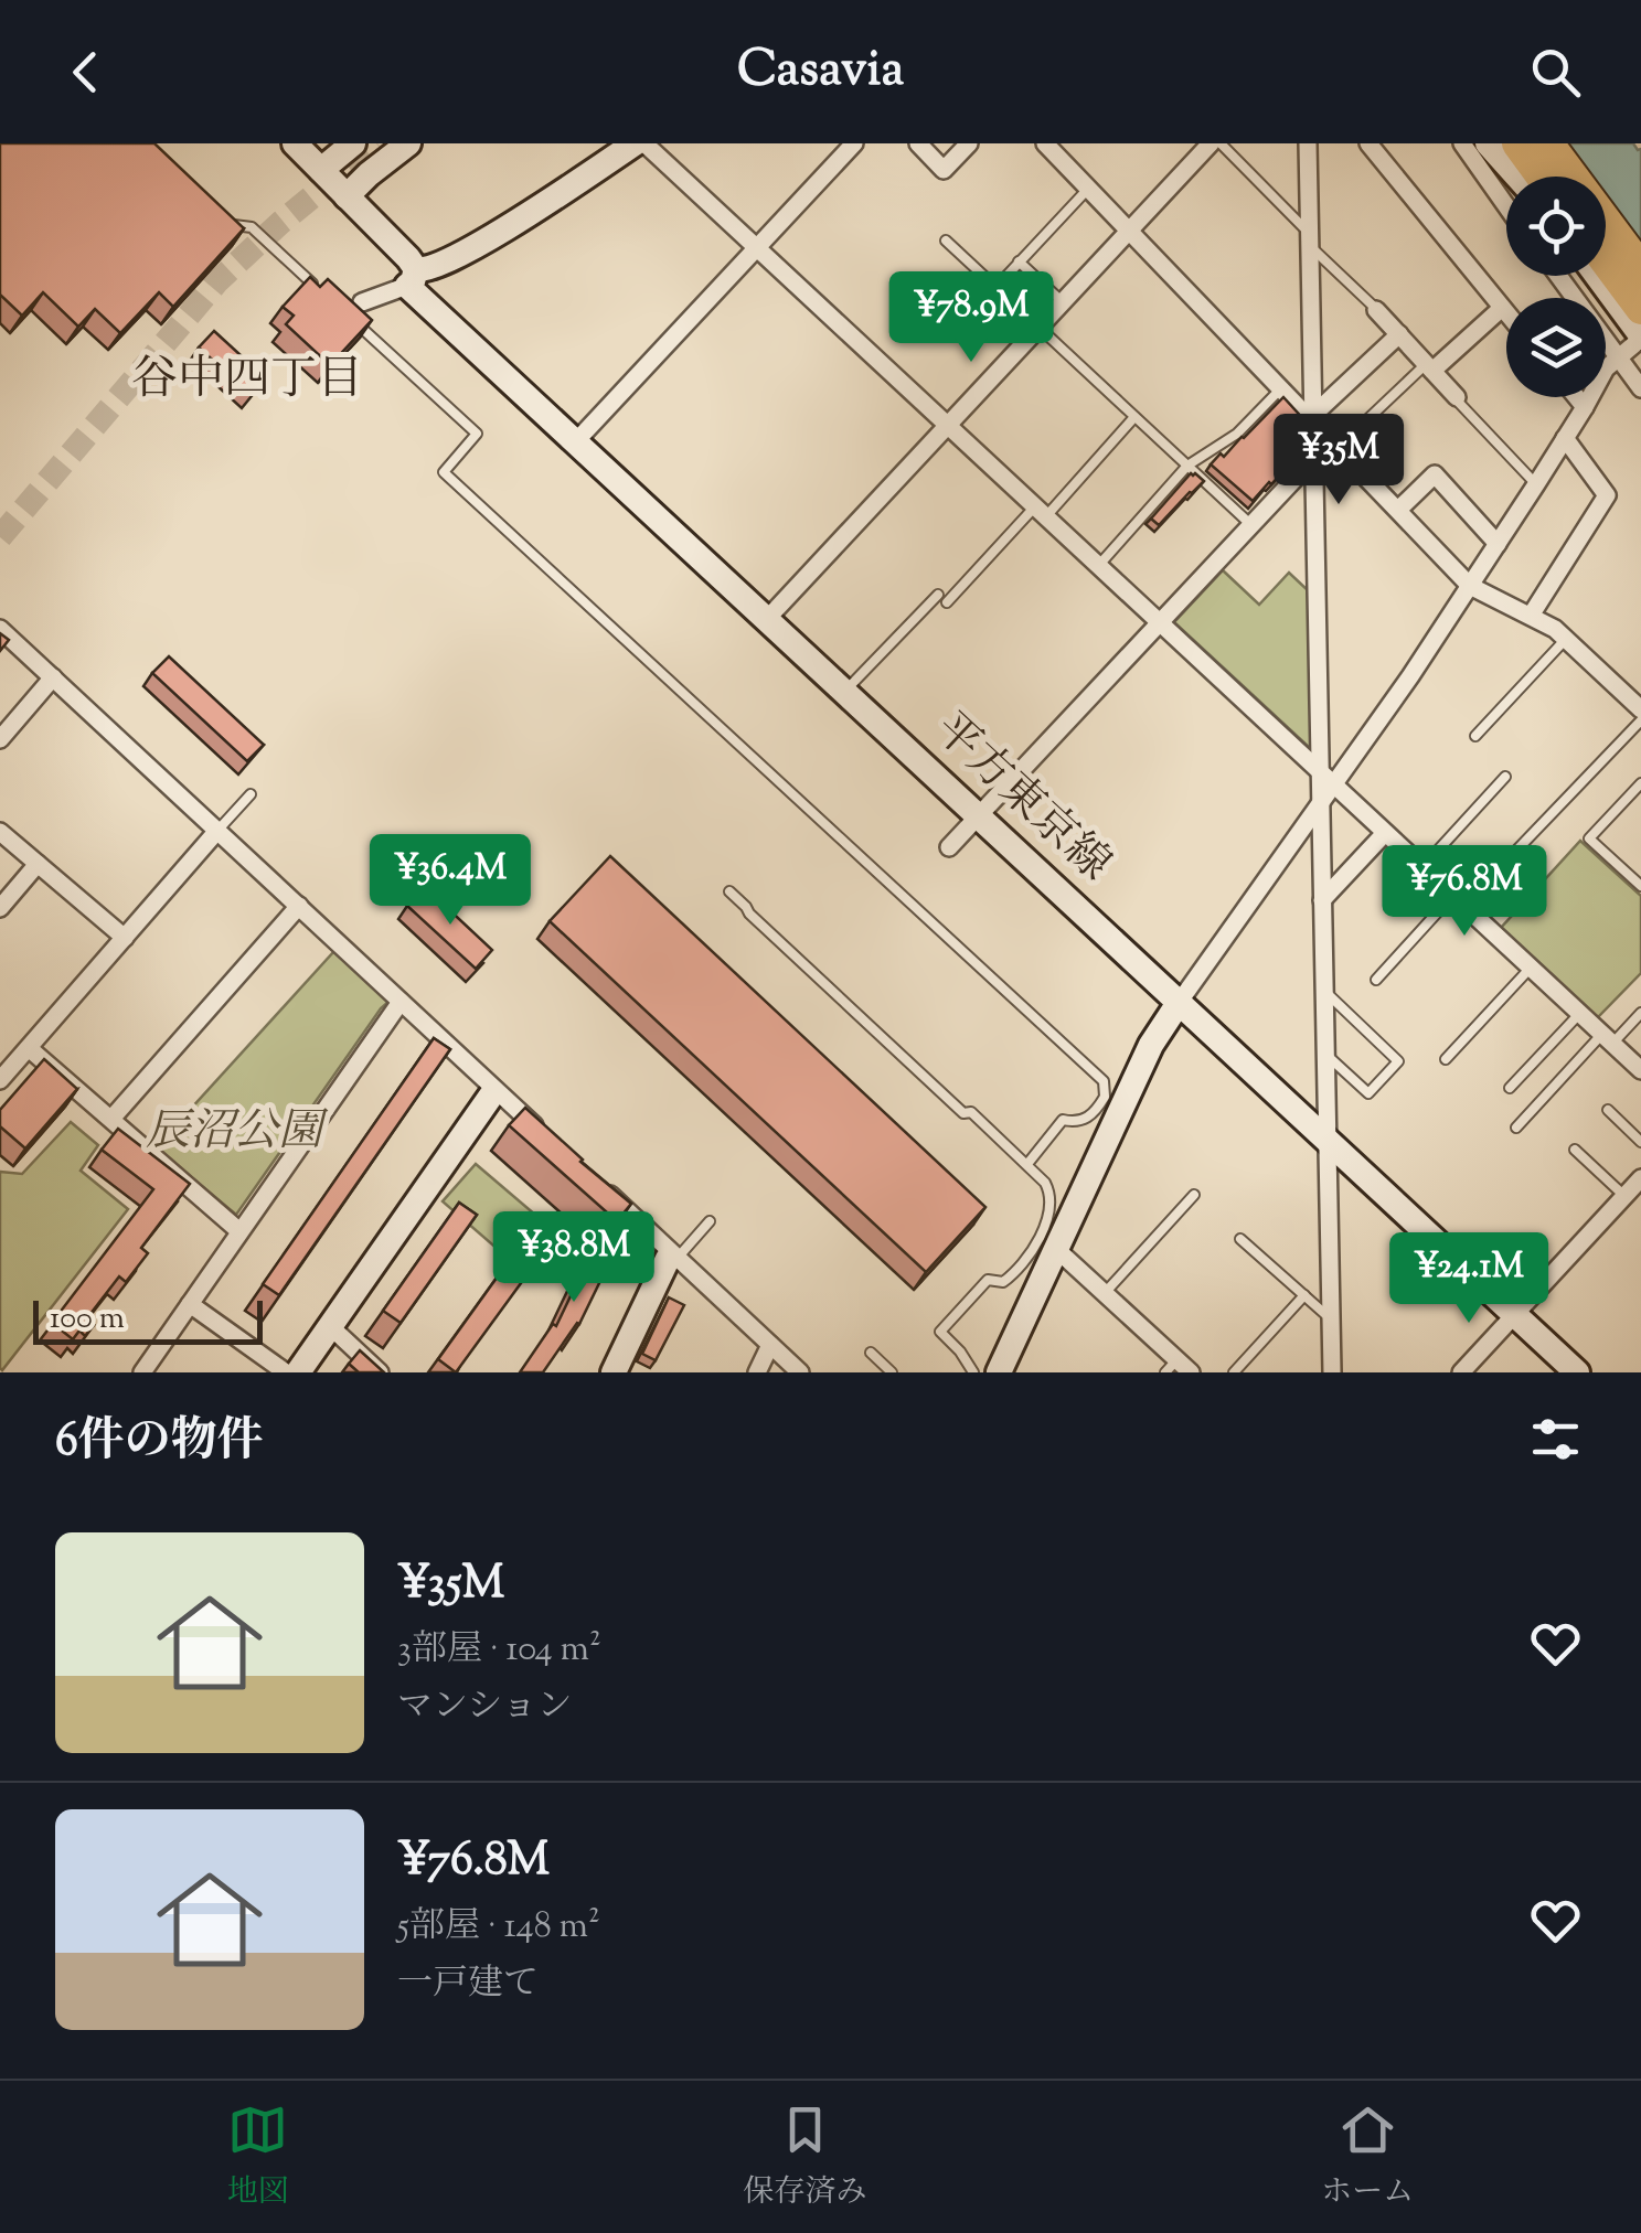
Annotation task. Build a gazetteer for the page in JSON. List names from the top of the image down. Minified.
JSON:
{"streets":{"street":["平方東京線"]},"districts":["谷中四丁目"],"parks":["辰沼公園"],"scale_bar":"100 m","page":{"header":"Casavia","price":["¥78.9M","¥35M","¥36.4M","¥76.8M","¥38.8M","¥24.1M"],"scale":"100 m","heading":"6件の物件","list":[{"name":"¥35M","note":"3部屋 · 104 m² · マンション"},{"name":"¥76.8M","note":"5部屋 · 148 m² · 一戸建て"}],"tabs":["地図","保存済み","ホーム"]}}
